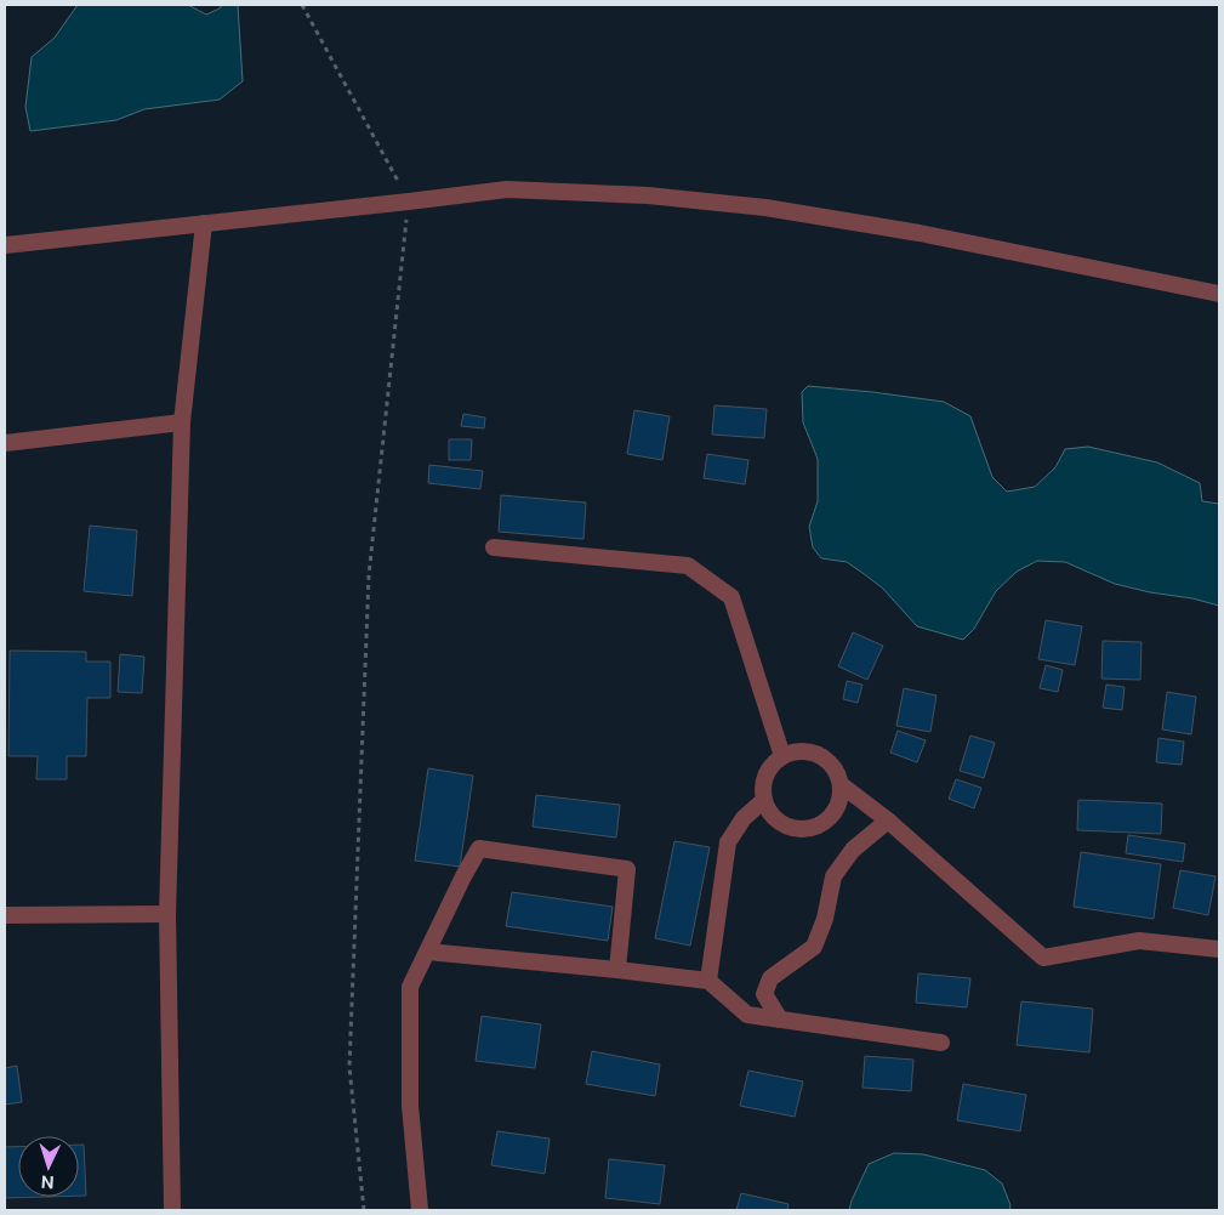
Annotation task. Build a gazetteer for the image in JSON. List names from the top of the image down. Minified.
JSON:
{"north":"bottom"}
